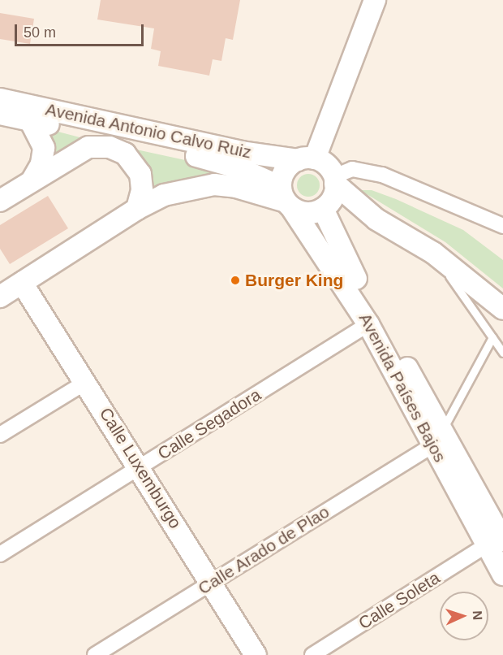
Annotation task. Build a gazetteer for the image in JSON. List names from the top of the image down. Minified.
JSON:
{"streets":{"street":["Avenida Antonio Calvo Ruiz","Avenida Países Bajos","Calle Segadora","Calle Luxemburgo","Calle Arado de Plao","Calle Soleta"]},"crossings":[["Avenida Antonio Calvo Ruiz","Avenida Países Bajos"],["Avenida Países Bajos","Calle Segadora"],["Avenida Países Bajos","Calle Arado de Plao"],["Avenida Países Bajos","Calle Soleta"],["Calle Segadora","Calle Luxemburgo"],["Calle Luxemburgo","Calle Arado de Plao"]],"places":["Burger King"],"scale_bar":"50 m","north":"right"}
